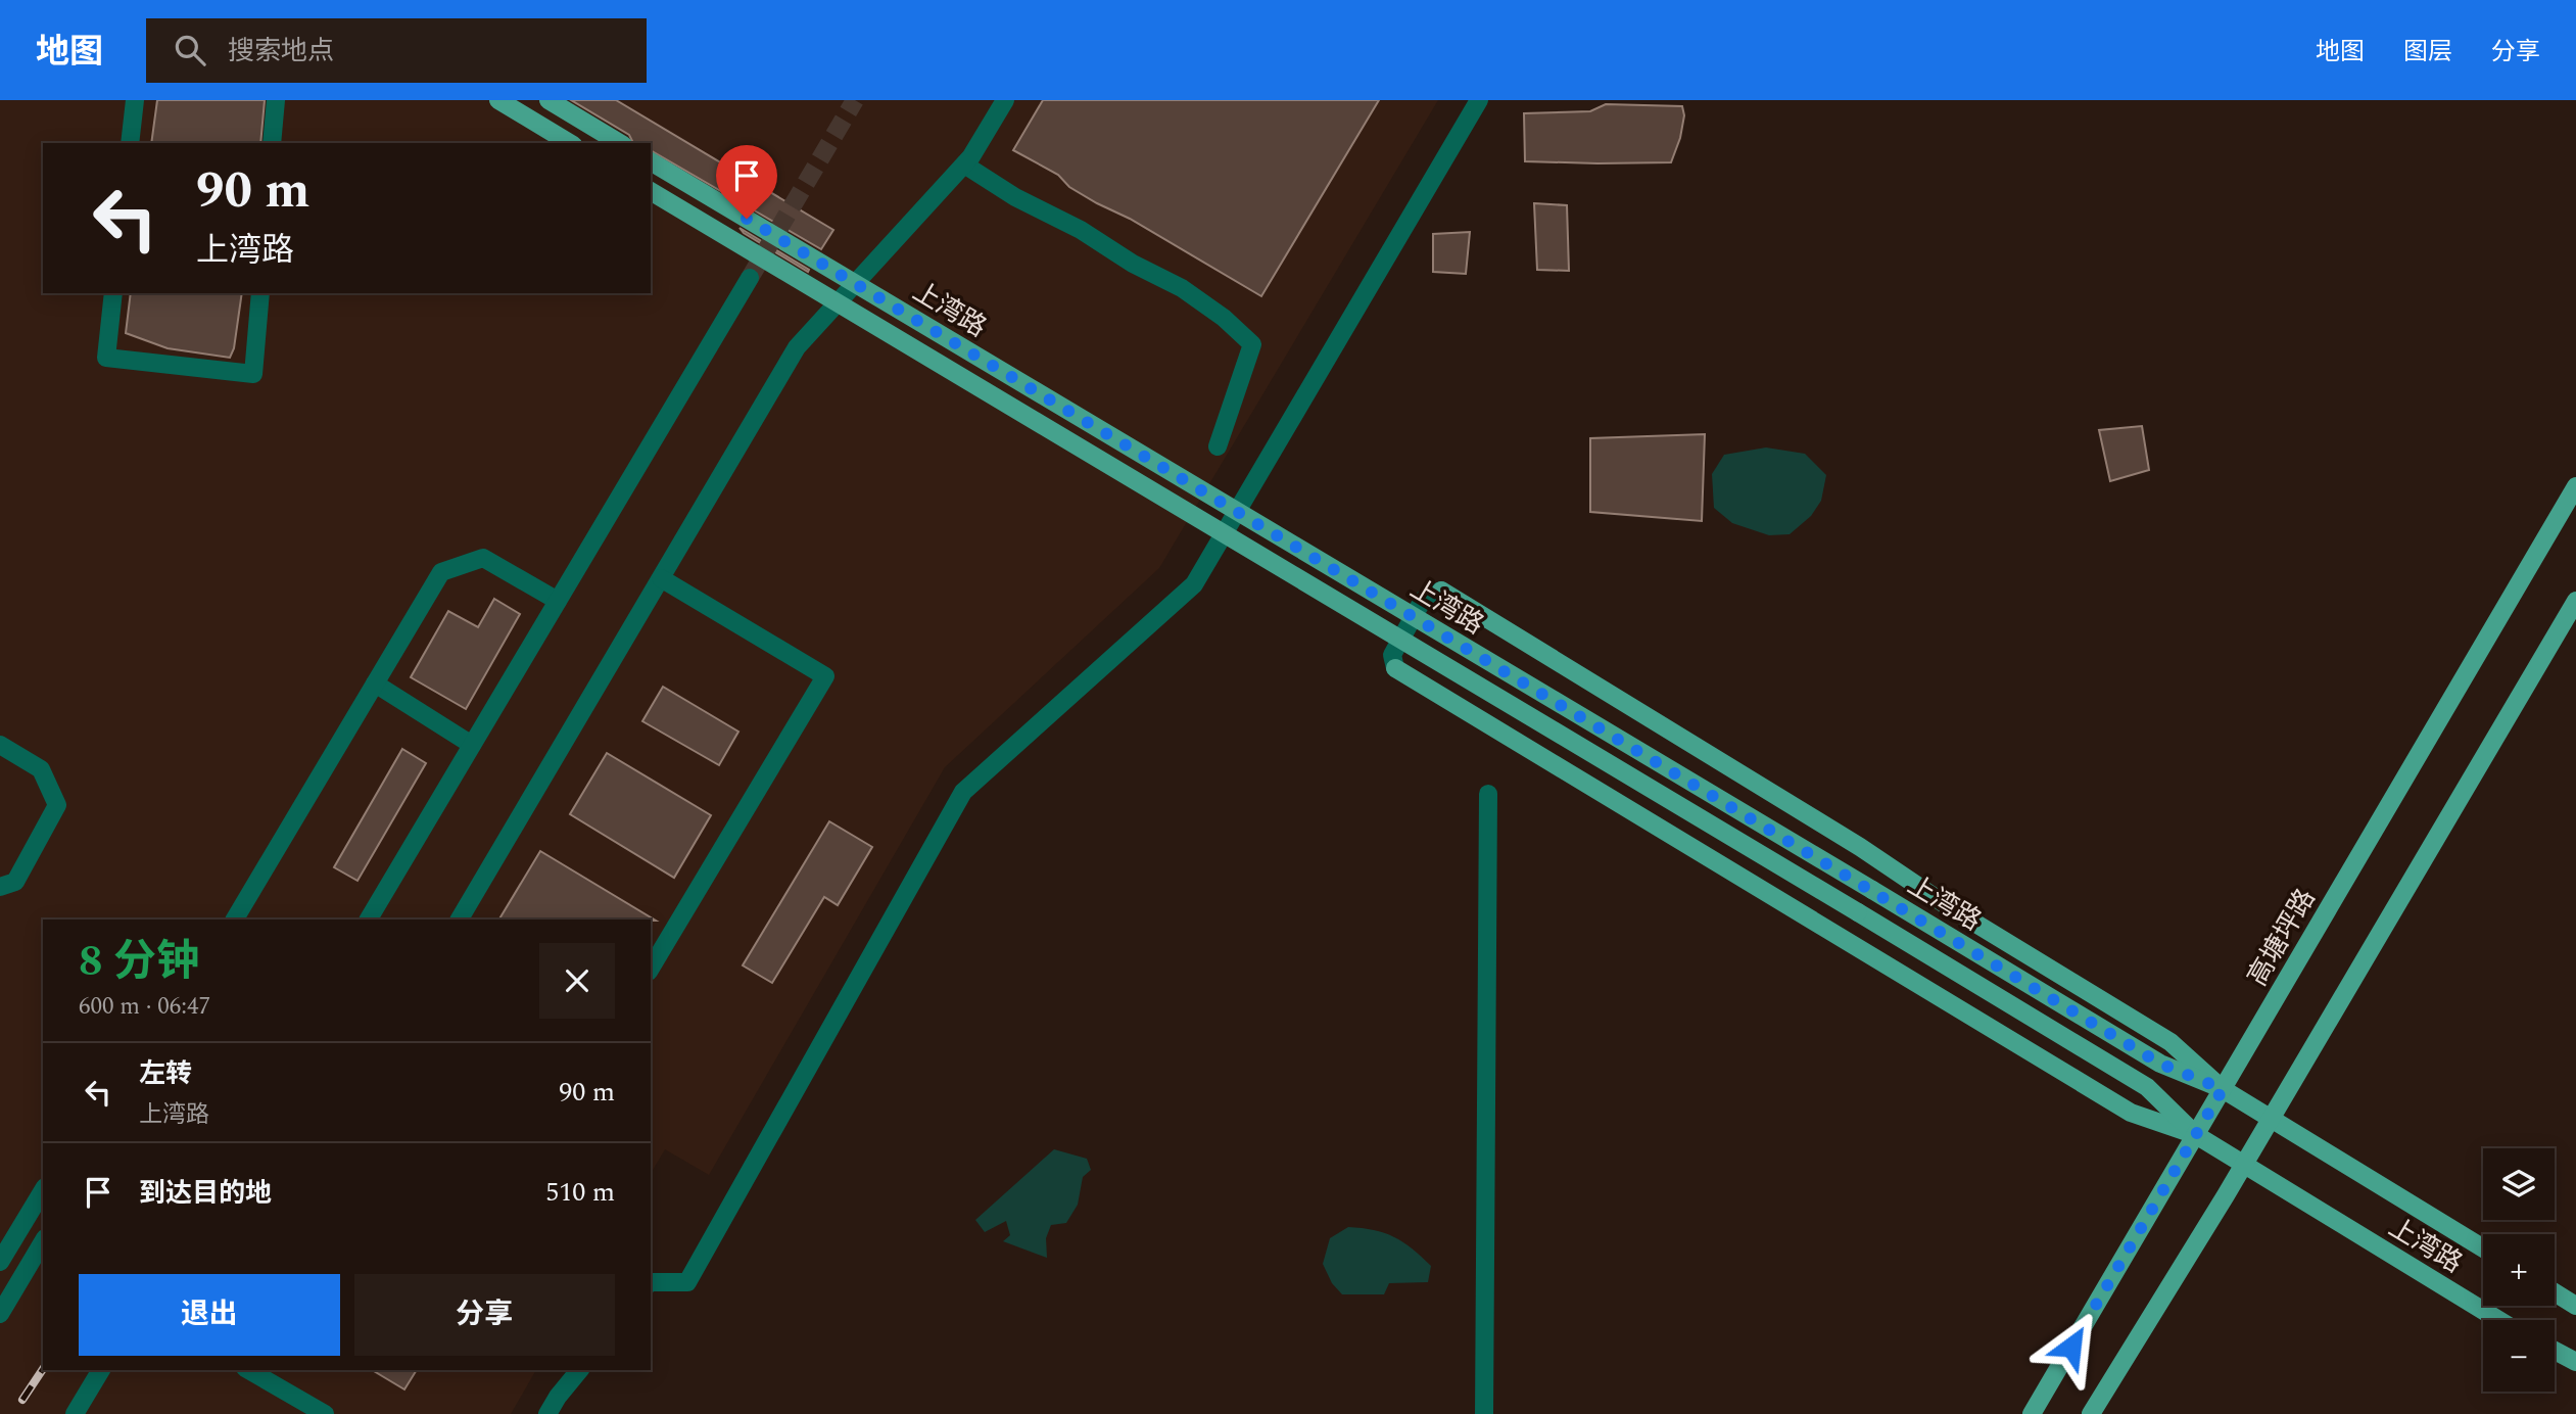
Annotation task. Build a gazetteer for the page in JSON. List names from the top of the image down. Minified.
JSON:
{"streets":{"main road":["上湾路","高塘坪路"]},"crossings":[["上湾路","高塘坪路"]],"page":{"header":"地图","search":"搜索地点","nav":["地图","图层","分享"],"turn":["90 m","上湾路"],"heading":["8 分钟","600 m · 06:47"],"list":[{"name":"左转","note":"上湾路","value":"90 m"},{"name":"到达目的地","value":"510 m"}],"map_buttons":["+","−"],"buttons":["退出","分享"]}}
